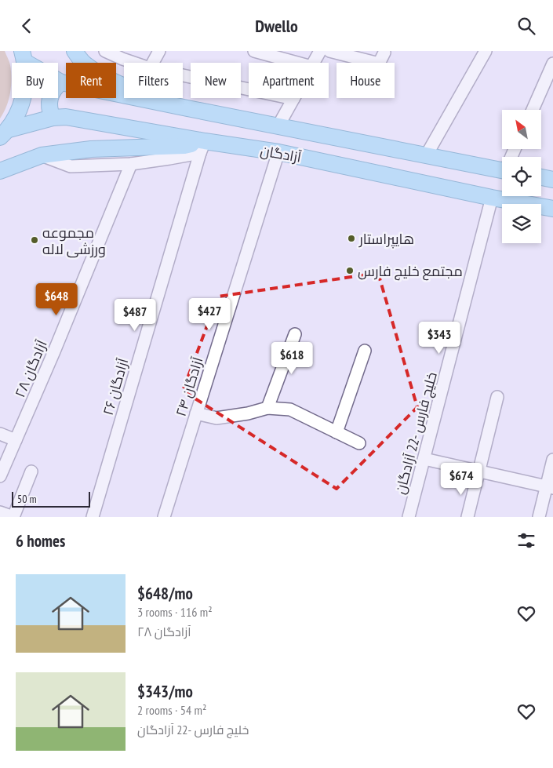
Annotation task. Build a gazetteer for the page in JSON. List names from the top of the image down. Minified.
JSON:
{"streets":{"main road":["آزادگان"],"street":["۲۸ آزادگان","۲۶ آزادگان","۲۴ آزادگان","خلیج فارس -22 آزادگان"]},"crossings":[["آزادگان","۲۶ آزادگان"],["آزادگان","۲۴ آزادگان"],["آزادگان","خلیج فارس -22 آزادگان"]],"places":["هایپراستار","مجموعه ورزشی لاله","مجتمع خلیج فارس"],"scale_bar":"50 m","north":"top left","page":{"header":"Dwello","chip":["Buy","Rent","Filters","New","Apartment","House"],"price":["$648","$427","$487","$343","$618","$674"],"scale":"50 m","heading":"6 homes","list":[{"name":"$648/mo","note":"3 rooms · 116 m² · ۲۸ آزادگان"},{"name":"$343/mo","note":"2 rooms · 54 m² · خلیج فارس -22 آزادگان"}]}}
